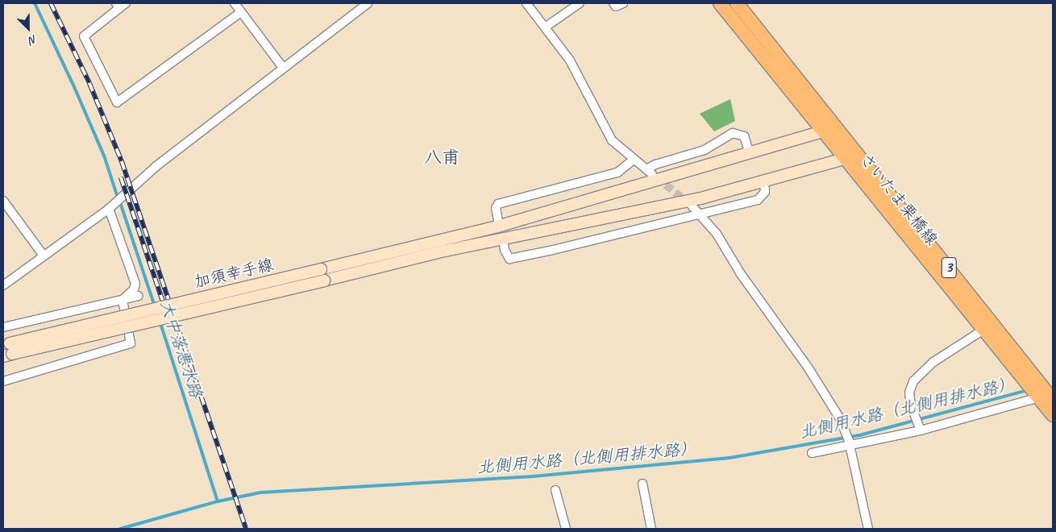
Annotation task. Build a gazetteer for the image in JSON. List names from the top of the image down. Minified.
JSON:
{"streets":{"main road":["さいたま栗橋線","3","加須幸手線"]},"crossings":[["さいたま栗橋線","加須幸手線"]],"districts":["八甫"],"water":["大中落悪水路","北側用水路（北側用排水路）"],"north":"bottom right"}
